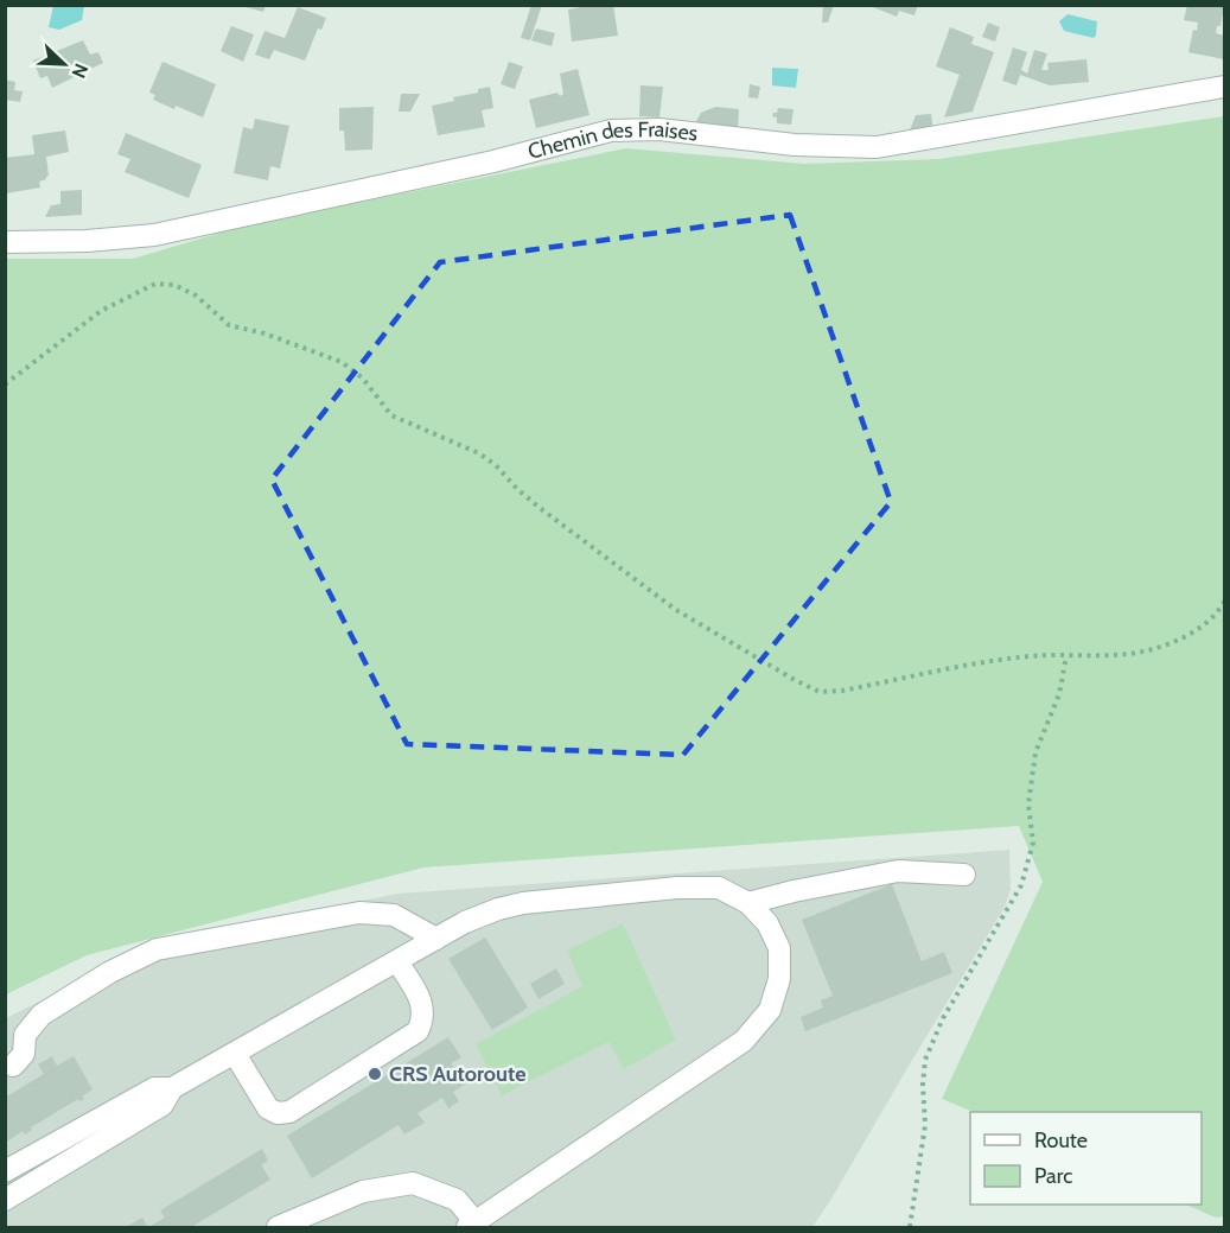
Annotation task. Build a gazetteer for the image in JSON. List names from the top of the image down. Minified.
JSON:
{"streets":{"street":["Chemin des Fraises"]},"places":["CRS Autoroute"],"legend":["Route","Parc"],"north":"bottom right"}
